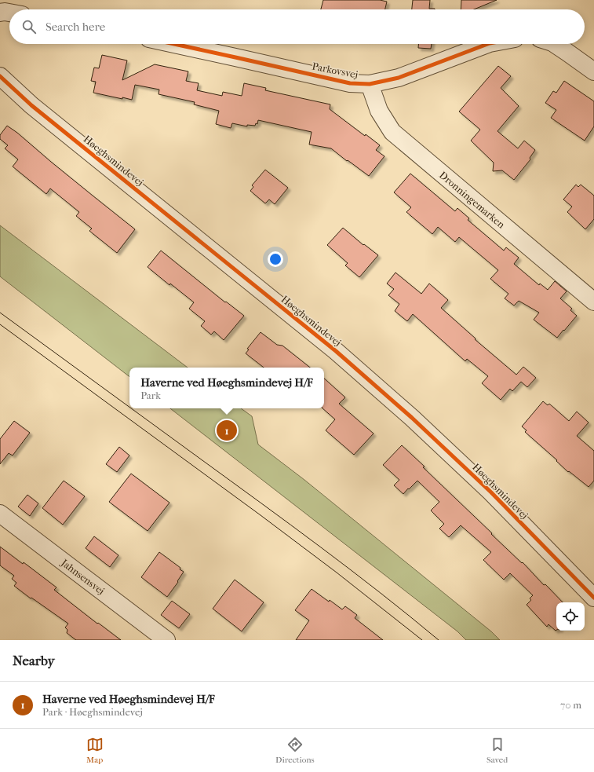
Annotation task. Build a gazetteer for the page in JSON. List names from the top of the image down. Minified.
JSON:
{"streets":{"street":["Parkovsvej","Høeghsmindevej","Dronningemarken","Jahnsensvej"]},"crossings":[["Parkovsvej","Dronningemarken"]],"page":{"search":"Search here","popup":["Haverne ved Høeghsmindevej H/F","Park"],"pins":"1","heading":"Nearby","list":[{"mark":"1","name":"Haverne ved Høeghsmindevej H/F","note":"Park · Høeghsmindevej","value":"70 m"}],"nav":["Map","Directions","Saved"]}}
